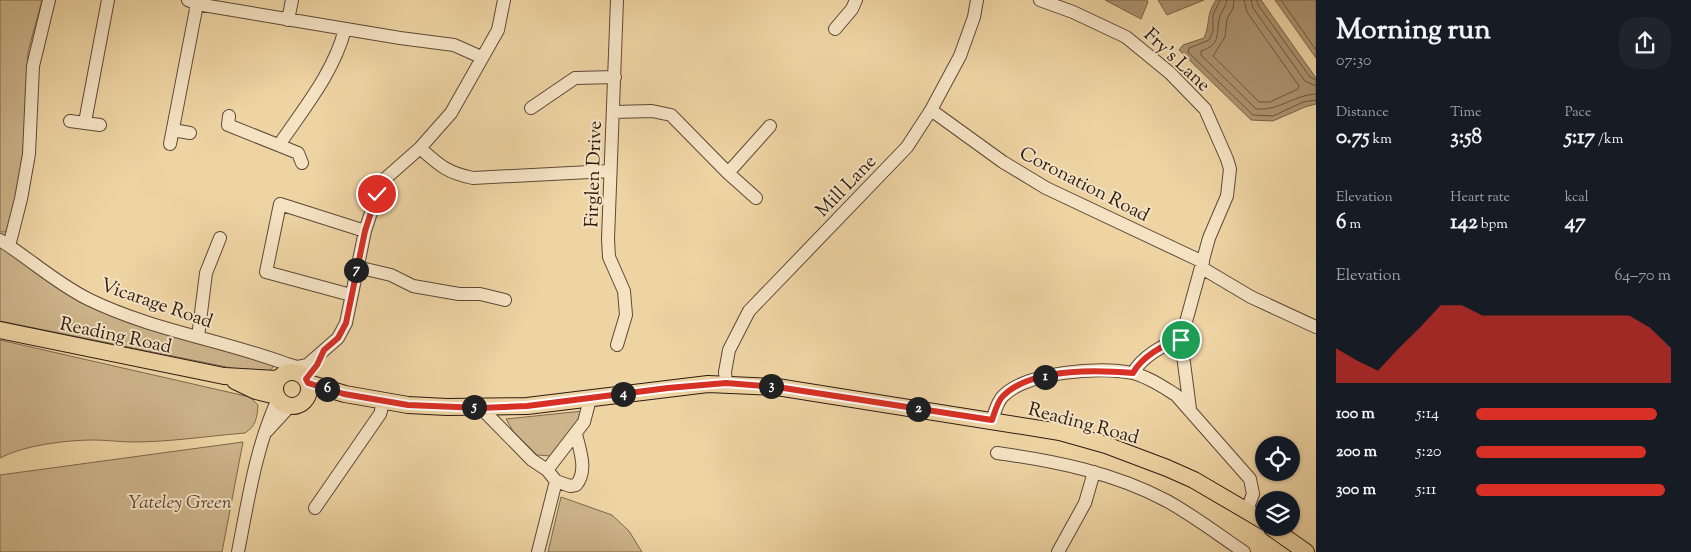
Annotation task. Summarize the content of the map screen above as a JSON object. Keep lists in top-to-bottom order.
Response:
{
  "streets": {
    "main road": ["Reading Road"],
    "street": [
      "Fry's Lane",
      "Firglen Drive",
      "Coronation Road",
      "Mill Lane",
      "Vicarage Road"
    ]
  },
  "crossings": [
    ["Fry's Lane", "Coronation Road"],
    ["Coronation Road", "Mill Lane"],
    ["Mill Lane", "Reading Road"],
    ["Vicarage Road", "Reading Road"]
  ],
  "parks": ["Yateley Green"],
  "page": {
    "heading": ["Morning run", "07:30"],
    "stats": [
      ["Distance", "0.75 km"],
      ["Time", "3:58"],
      ["Pace", "5:17 /km"],
      ["Elevation", "6 m"],
      ["Heart rate", "142 bpm"],
      ["kcal", "47"]
    ],
    "chart": ["Elevation", "64–70 m"],
    "pins": [
      "7",
      "1",
      "3",
      "6",
      "4",
      "5",
      "2"
    ],
    "list": [
      {
        "name": "100 m",
        "note": "5:14"
      },
      {
        "name": "200 m",
        "note": "5:20"
      },
      {
        "name": "300 m",
        "note": "5:11"
      }
    ]
  }
}
